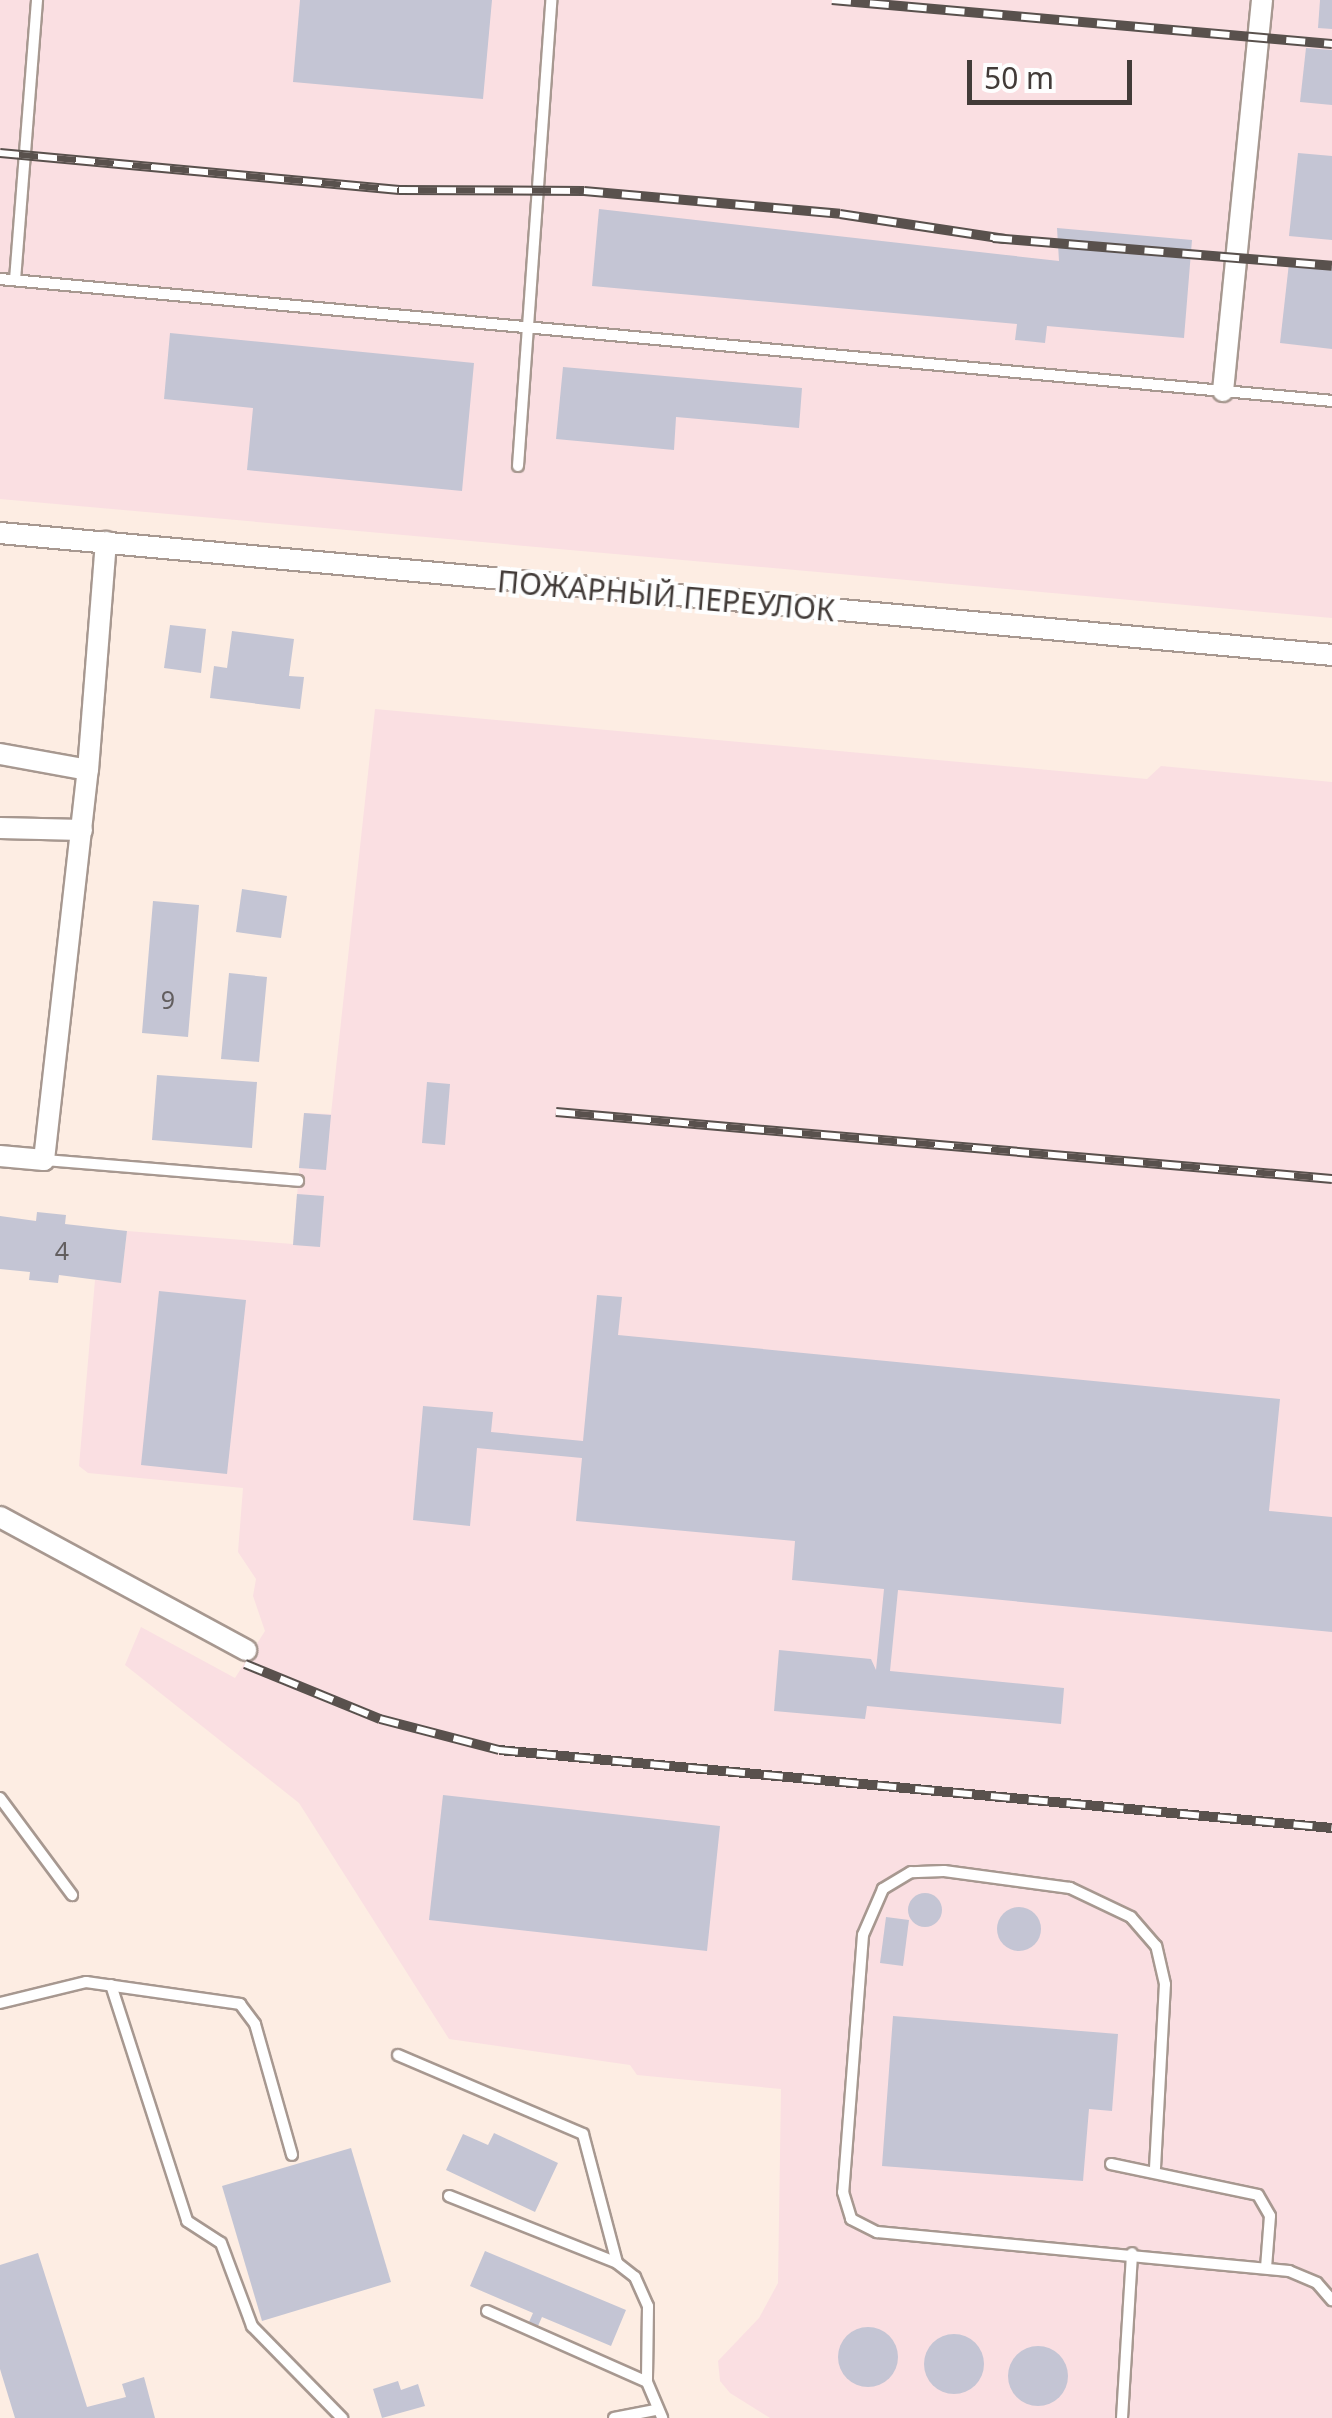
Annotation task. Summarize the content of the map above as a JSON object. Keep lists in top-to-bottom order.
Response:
{
  "streets": {
    "street": ["ПОЖАРНЫЙ ПЕРЕУЛОК"]
  },
  "house_numbers": ["9", "4"],
  "scale_bar": "50 m"
}
